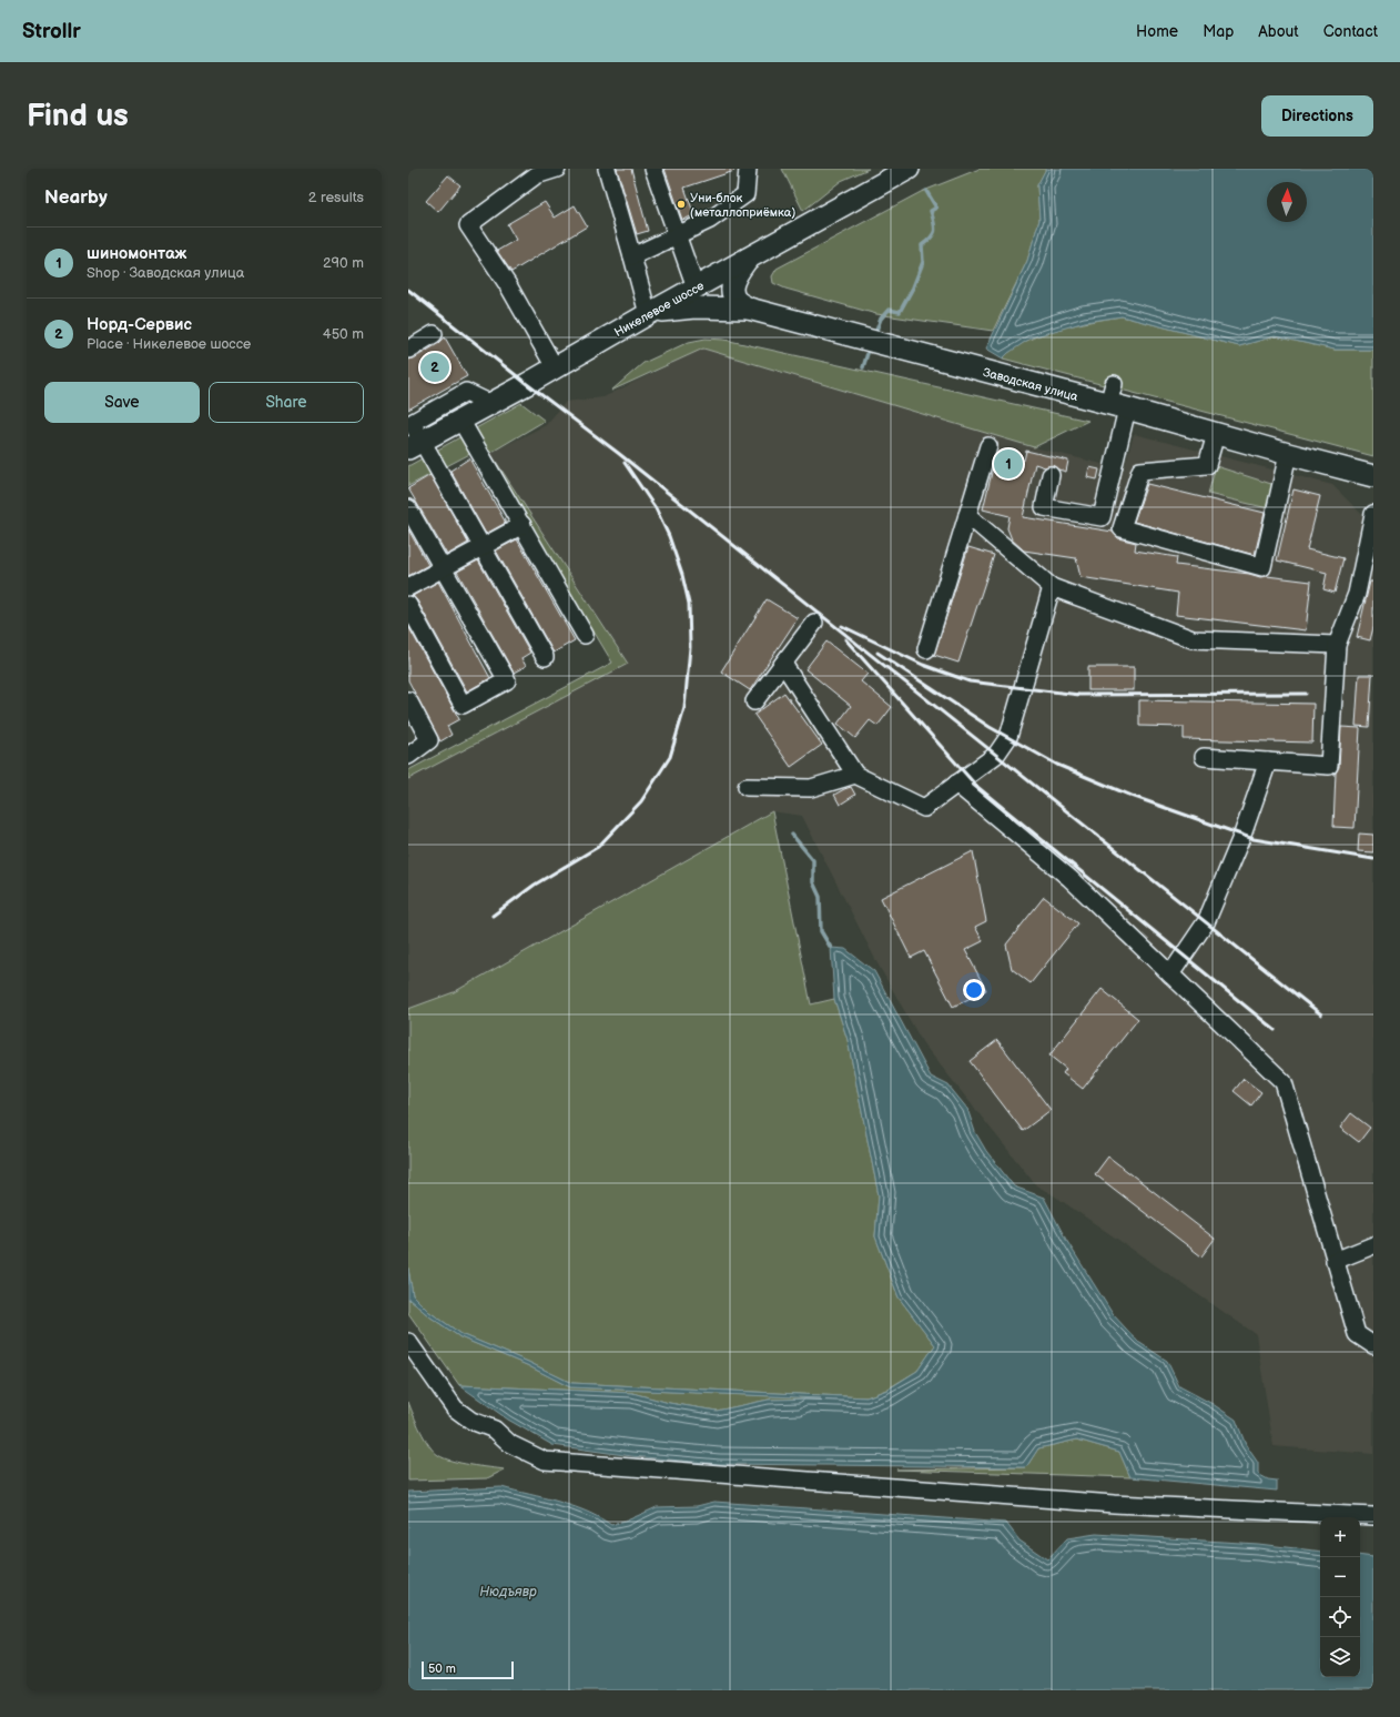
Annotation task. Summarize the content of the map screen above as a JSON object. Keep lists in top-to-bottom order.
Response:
{
  "streets": {
    "main road": ["Никелевое шоссе", "Заводская улица"]
  },
  "crossings": [
    ["Никелевое шоссе", "Заводская улица"]
  ],
  "water": ["Нюдъявр"],
  "places": ["Уни-блок (металлоприёмка)"],
  "scale_bar": "50 m",
  "north": "top",
  "page": {
    "header": "Strollr",
    "nav": [
      "Home",
      "Map",
      "About",
      "Contact"
    ],
    "buttons": [
      "Directions",
      ["Save", "Share"]
    ],
    "title": "Find us",
    "heading": ["Nearby", "2 results"],
    "list": [
      {
        "mark": "1",
        "name": "шиномонтаж",
        "note": "Shop · Заводская улица",
        "value": "290 m"
      },
      {
        "mark": "2",
        "name": "Норд-Сервис",
        "note": "Place · Никелевое шоссе",
        "value": "450 m"
      }
    ],
    "pins": ["2", "1"],
    "map_buttons": ["+", "−"],
    "scale": "50 m"
  }
}
